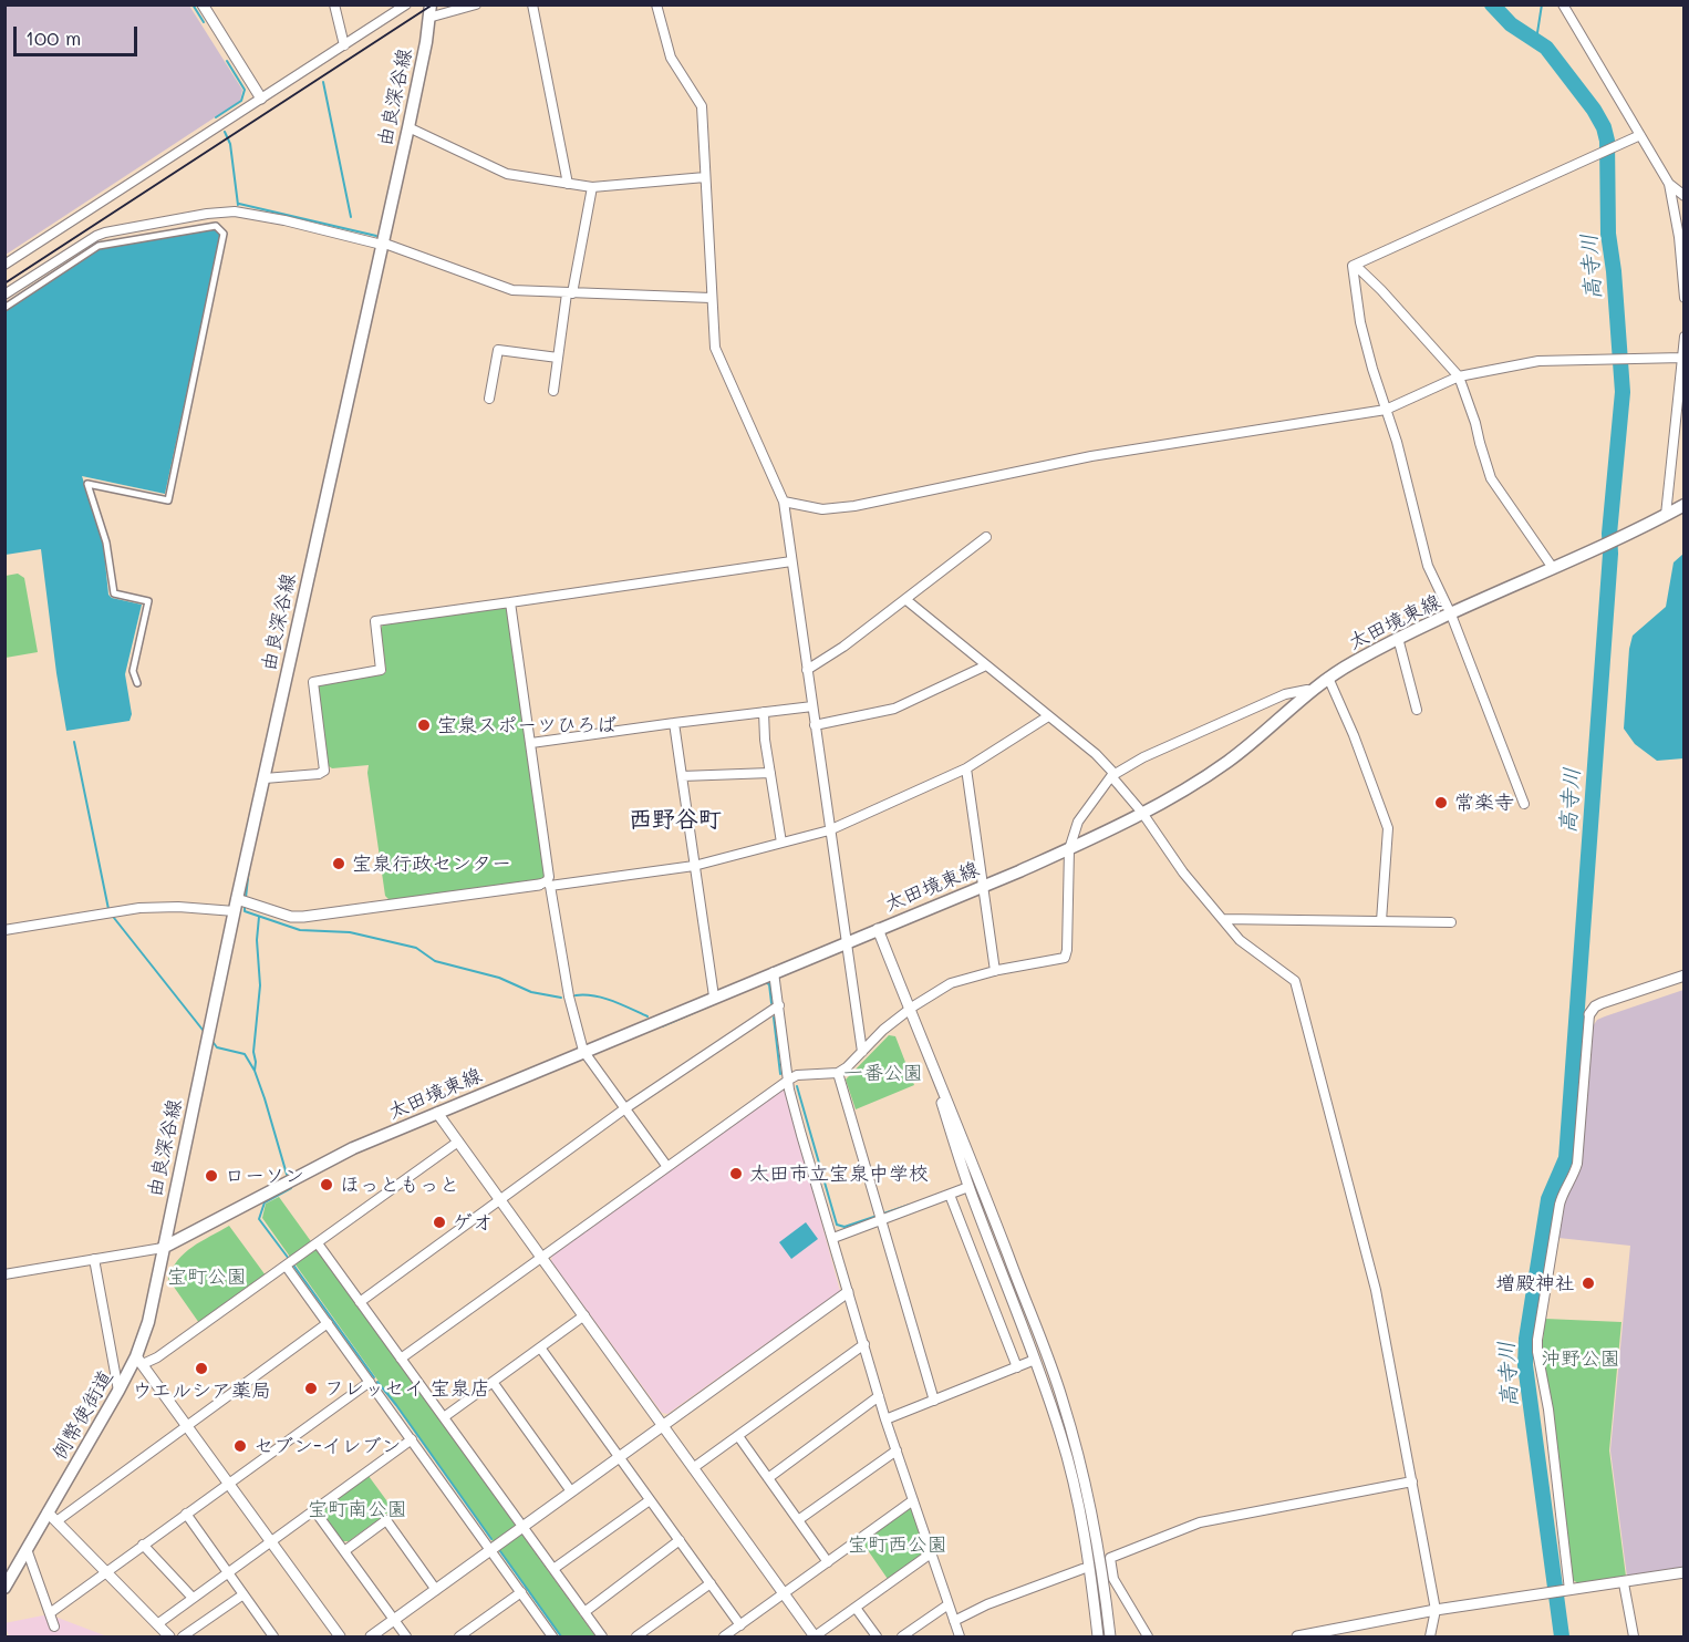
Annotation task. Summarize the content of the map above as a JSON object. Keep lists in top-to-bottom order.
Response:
{
  "streets": {
    "main road": ["由良深谷線", "太田境東線", "例幣使街道"]
  },
  "crossings": [
    ["由良深谷線", "太田境東線"],
    ["由良深谷線", "例幣使街道"],
    ["太田境東線", "例幣使街道"]
  ],
  "districts": ["西野谷町"],
  "water": ["高寺川"],
  "parks": [
    "一番公園",
    "宝町公園",
    "沖野公園",
    "宝町南公園",
    "宝町西公園"
  ],
  "places": [
    "宝泉スポーツひろば",
    "常楽寺",
    "宝泉行政センター",
    "太田市立宝泉中学校",
    "ローソン",
    "ほっともっと",
    "ゲオ",
    "増殿神社",
    "ウエルシア薬局",
    "フレッセイ 宝泉店",
    "セブン-イレブン"
  ],
  "scale_bar": "100 m"
}
